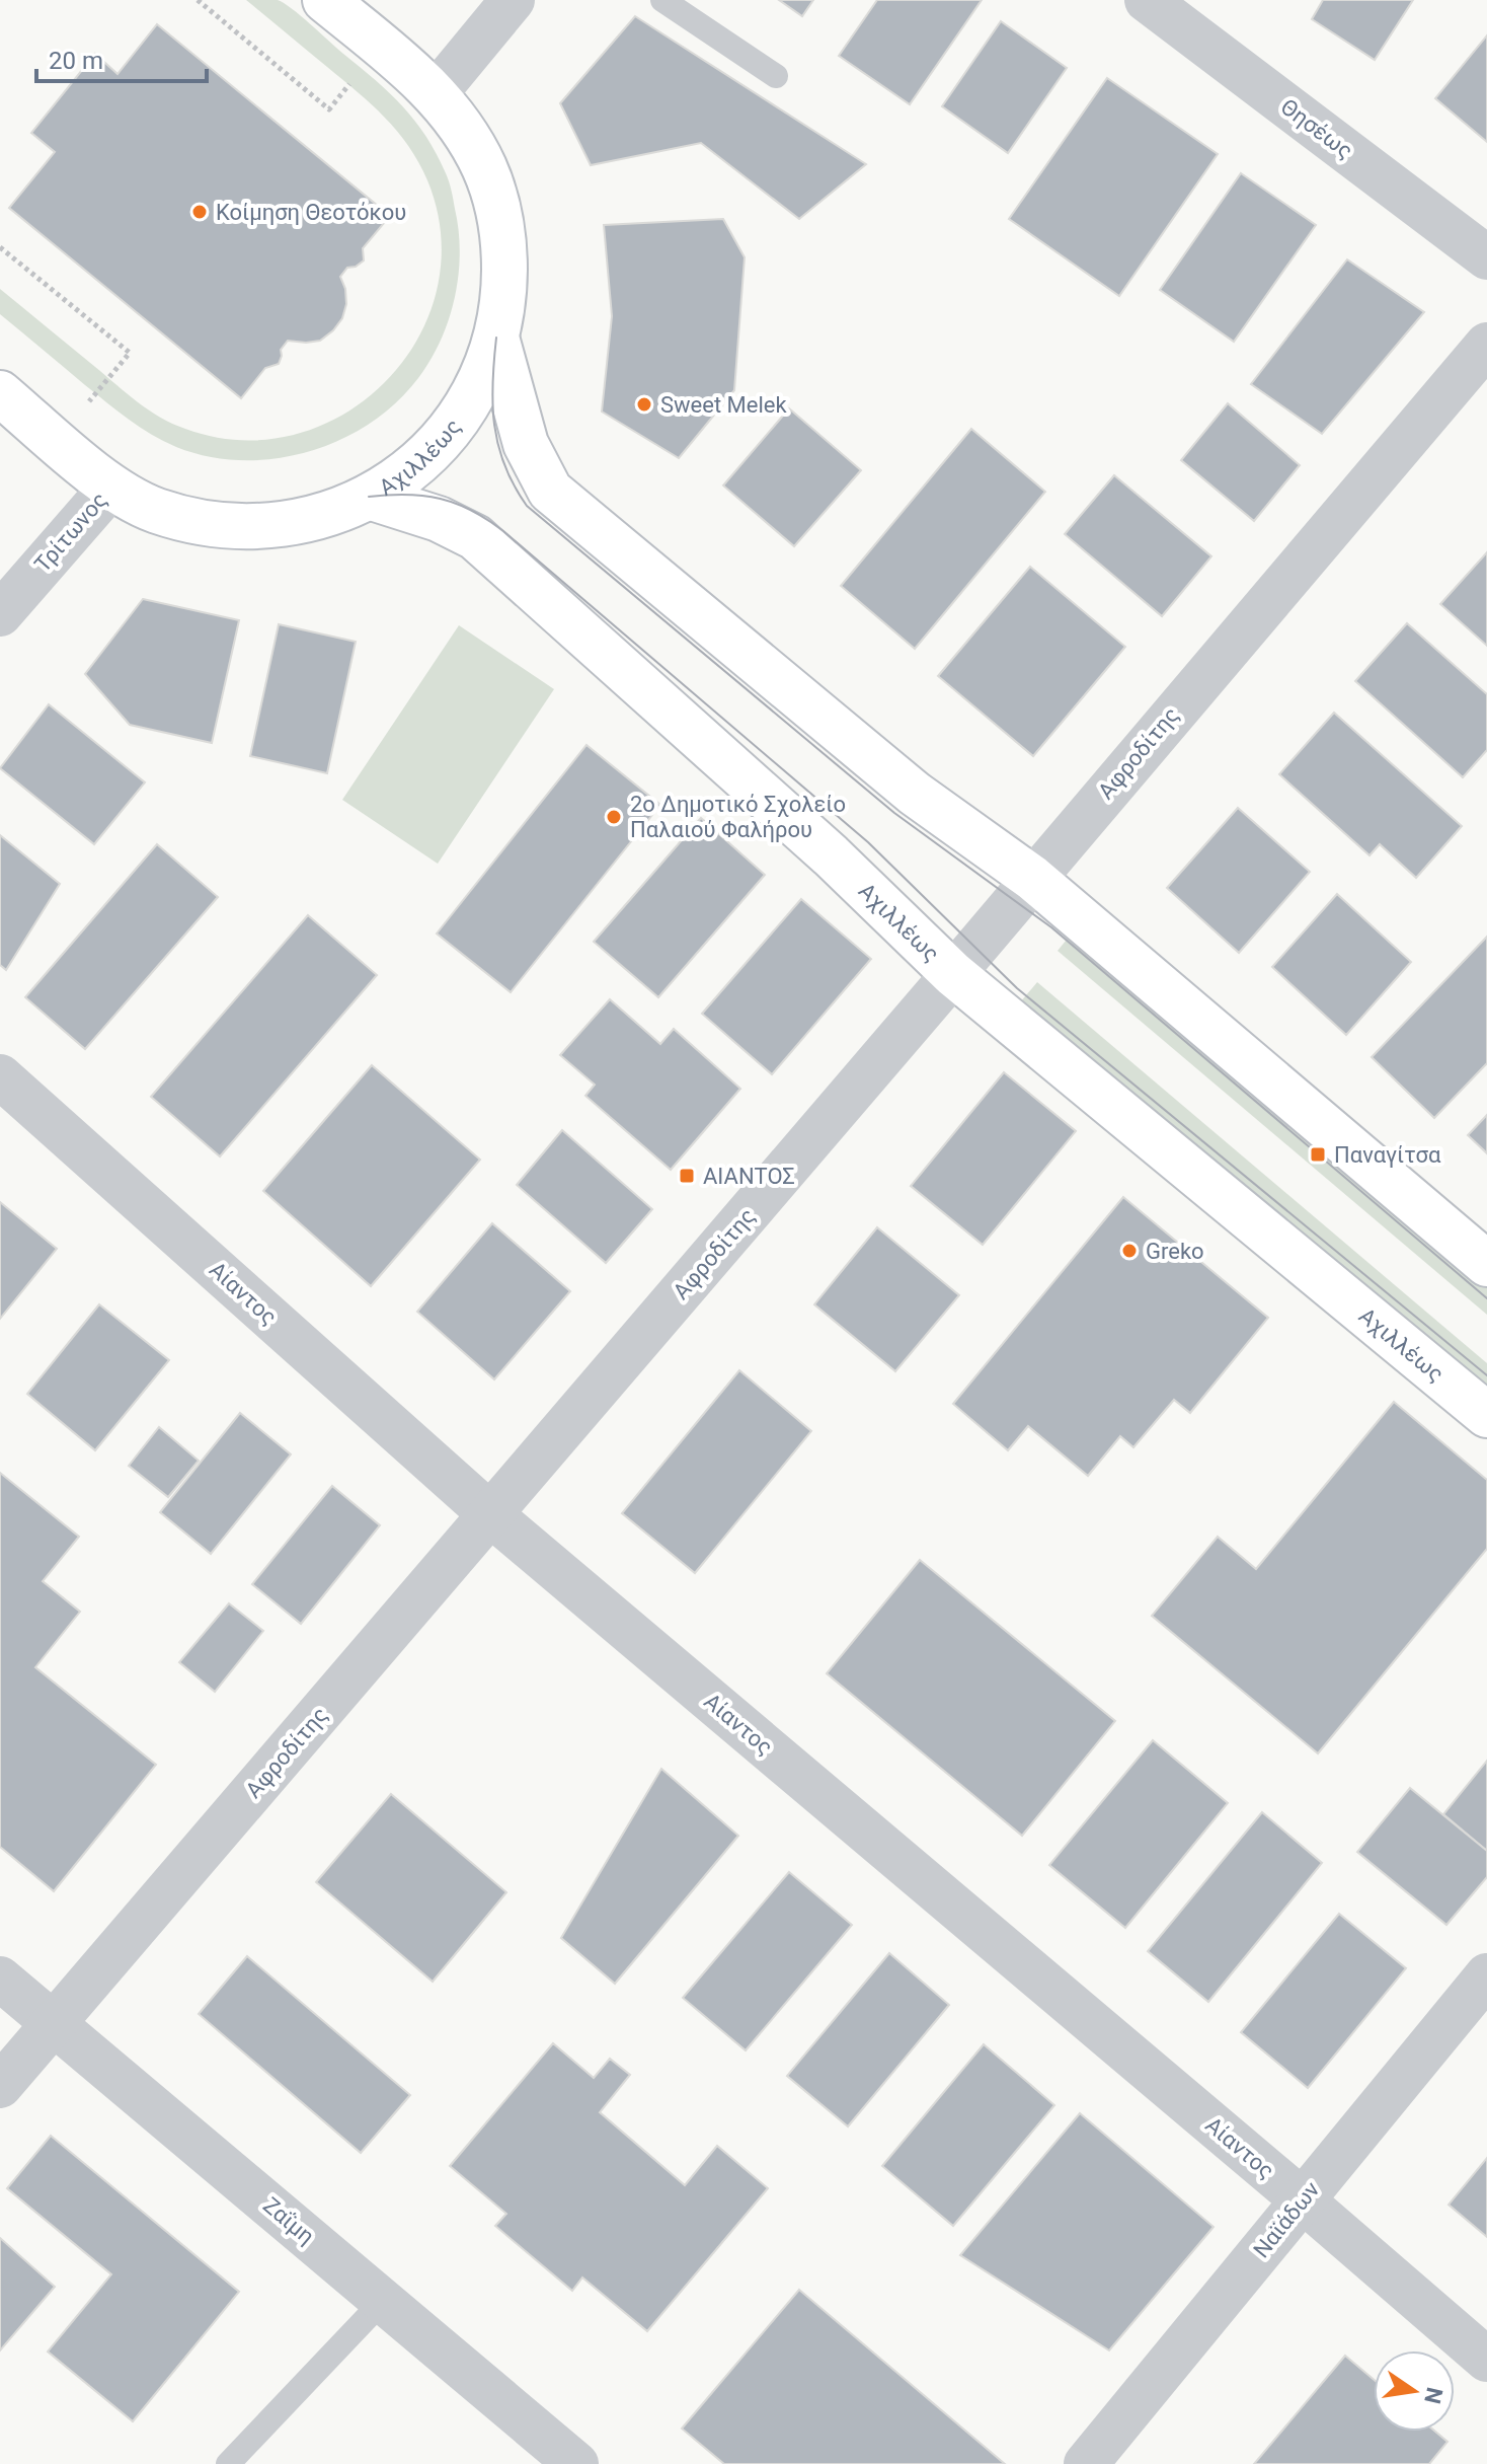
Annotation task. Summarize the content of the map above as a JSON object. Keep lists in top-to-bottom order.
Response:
{
  "streets": {
    "main road": ["Αχιλλέως"],
    "street": [
      "Θησέως",
      "Τρίτωνος",
      "Αφροδίτης",
      "Αίαντος",
      "Ναϊάδων",
      "Ζαΐμη"
    ]
  },
  "crossings": [
    ["Αχιλλέως", "Αφροδίτης"],
    ["Αφροδίτης", "Αίαντος"],
    ["Αφροδίτης", "Ζαΐμη"],
    ["Αίαντος", "Ναϊάδων"]
  ],
  "places": {
    "other": [
      "Κοίμηση Θεοτόκου",
      "Sweet Melek",
      "2ο Δημοτικό Σχολείο Παλαιού Φαλήρου",
      "Greko"
    ],
    "transit": ["Παναγίτσα", "ΑΙΑΝΤΟΣ"]
  },
  "scale_bar": "20 m",
  "north": "right"
}
